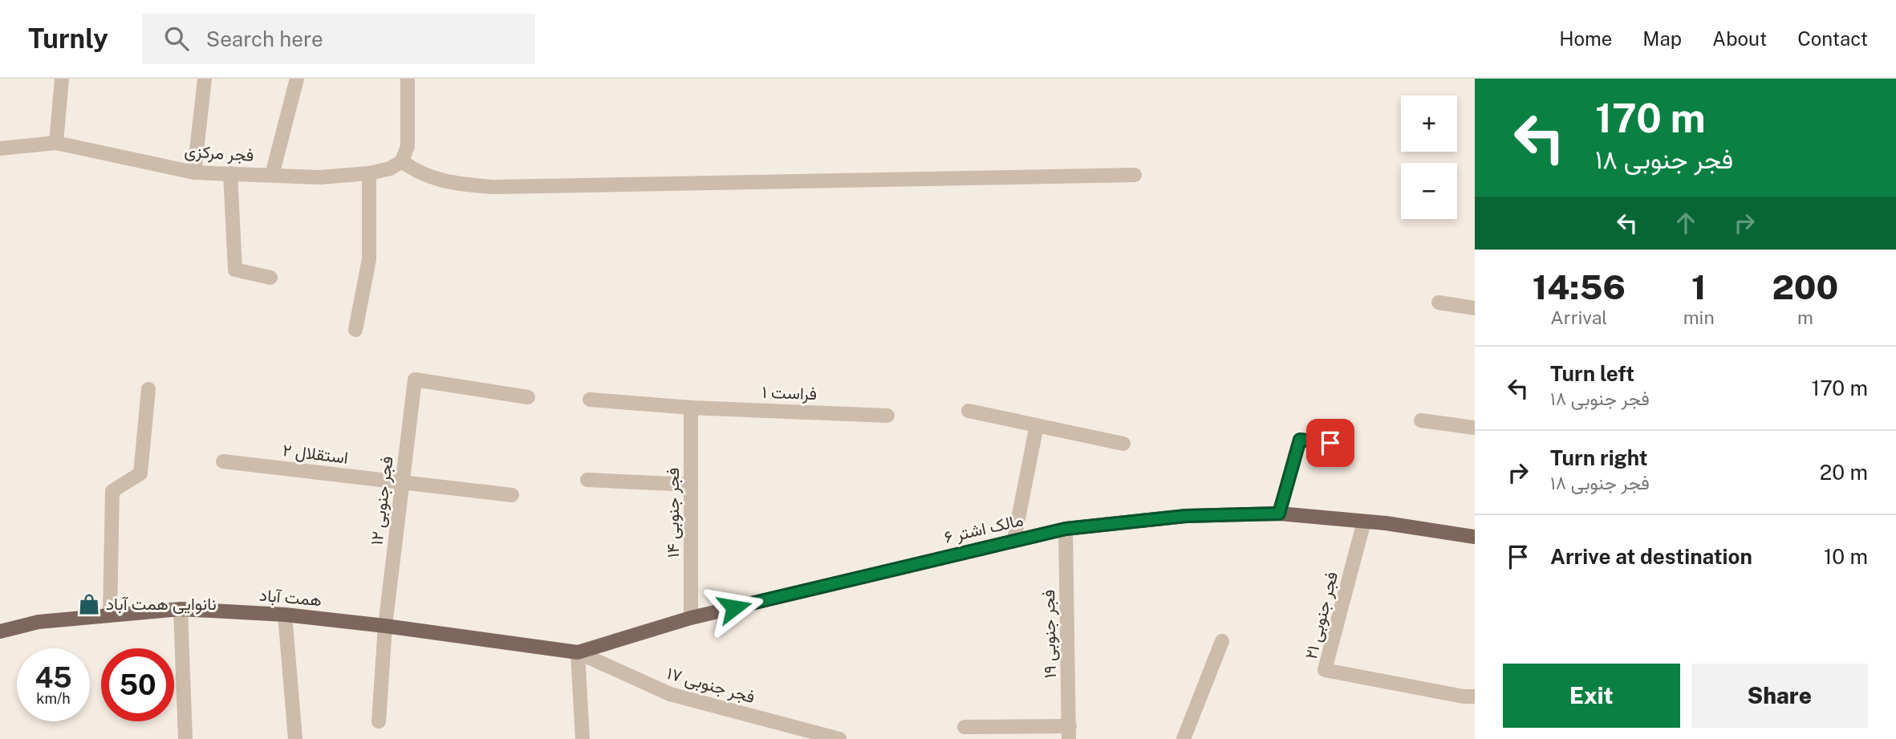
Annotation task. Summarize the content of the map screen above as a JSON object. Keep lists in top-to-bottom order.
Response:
{
  "streets": {
    "main road": ["مالک اشتر ۶", "همت آباد"],
    "street": [
      "فجر مرکزی",
      "فراست ۱",
      "استقلال ۲",
      "فجر جنوبی ۱۲",
      "فجر جنوبی ۱۴",
      "فجر جنوبی ۲۱",
      "فجر جنوبی ۱۹",
      "فجر جنوبی ۱۷"
    ]
  },
  "crossings": [
    ["فراست ۱", "فجر جنوبی ۱۴"],
    ["استقلال ۲", "فجر جنوبی ۱۲"],
    ["فجر جنوبی ۱۲", "همت آباد"],
    ["فجر جنوبی ۱۴", "مالک اشتر ۶"],
    ["مالک اشتر ۶", "همت آباد"],
    ["مالک اشتر ۶", "فجر جنوبی ۲۱"],
    ["مالک اشتر ۶", "فجر جنوبی ۱۹"],
    ["مالک اشتر ۶", "فجر جنوبی ۱۷"],
    ["همت آباد", "فجر جنوبی ۱۷"]
  ],
  "places": {
    "shop": ["نانوایی همت آباد"]
  },
  "page": {
    "header": "Turnly",
    "search": "Search here",
    "nav": [
      "Home",
      "Map",
      "About",
      "Contact"
    ],
    "turn": ["170 m", "فجر جنوبی ۱۸"],
    "map_buttons": ["+", "−"],
    "eta": [
      "14:56",
      "Arrival",
      "1",
      "min",
      "200",
      "m"
    ],
    "list": [
      {
        "name": "Turn left",
        "note": "فجر جنوبی ۱۸",
        "value": "170 m"
      },
      {
        "name": "Turn right",
        "note": "فجر جنوبی ۱۸",
        "value": "20 m"
      },
      {
        "name": "Arrive at destination",
        "value": "10 m"
      }
    ],
    "speed": "45 km/h",
    "limit": "50",
    "buttons": ["Exit", "Share"]
  }
}
